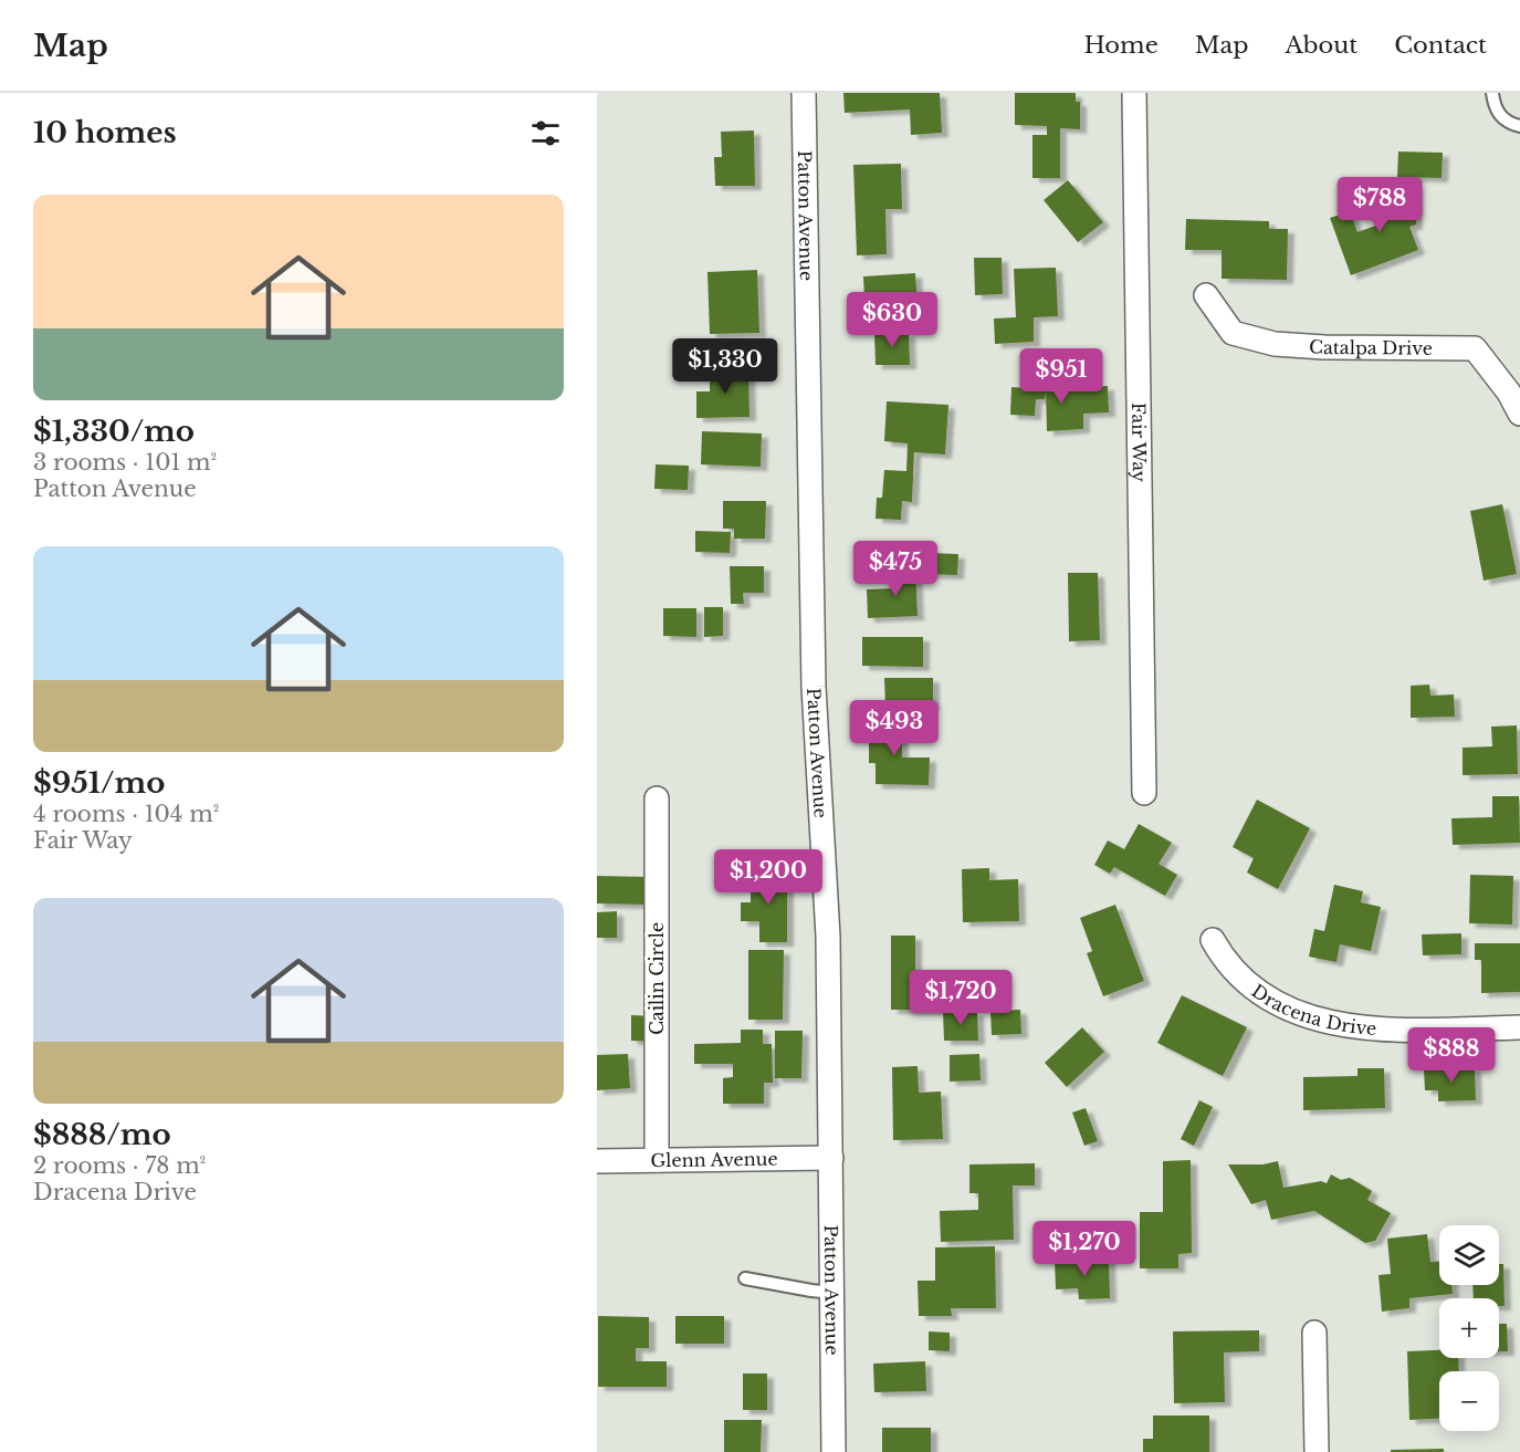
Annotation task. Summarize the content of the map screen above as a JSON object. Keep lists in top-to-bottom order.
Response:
{
  "streets": {
    "street": [
      "Patton Avenue",
      "Catalpa Drive",
      "Fair Way",
      "Cailin Circle",
      "Dracena Drive",
      "Glenn Avenue"
    ]
  },
  "crossings": [
    ["Patton Avenue", "Glenn Avenue"],
    ["Cailin Circle", "Glenn Avenue"]
  ],
  "page": {
    "header": "Map",
    "nav": [
      "Home",
      "Map",
      "About",
      "Contact"
    ],
    "heading": "10 homes",
    "list": [
      {
        "name": "$1,330/mo",
        "note": "3 rooms · 101 m² · Patton Avenue"
      },
      {
        "name": "$951/mo",
        "note": "4 rooms · 104 m² · Fair Way"
      },
      {
        "name": "$888/mo",
        "note": "2 rooms · 78 m² · Dracena Drive"
      }
    ],
    "price": [
      "$788",
      "$630",
      "$1,330",
      "$951",
      "$475",
      "$493",
      "$1,200",
      "$1,720",
      "$888",
      "$1,270"
    ],
    "map_buttons": ["+", "−"]
  }
}
